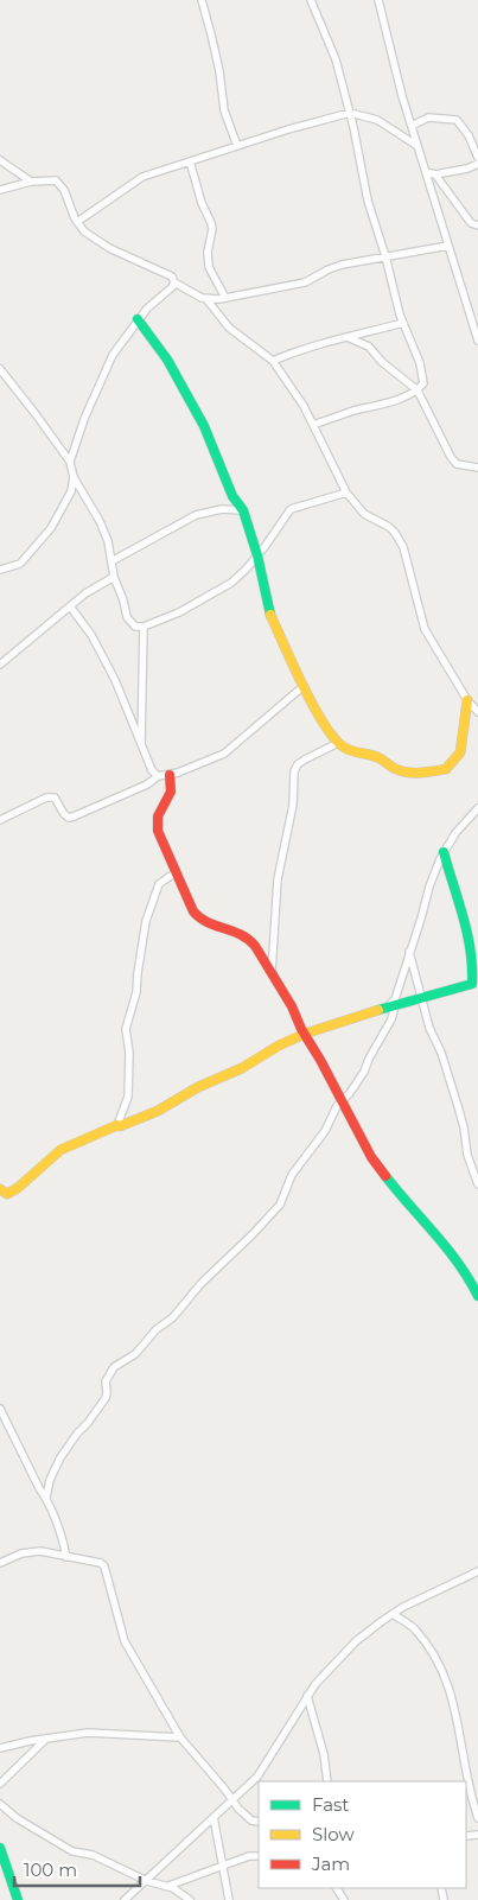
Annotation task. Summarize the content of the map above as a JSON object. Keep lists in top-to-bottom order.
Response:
{
  "legend": ["Fast", "Slow", "Jam"],
  "scale_bar": "100 m"
}
